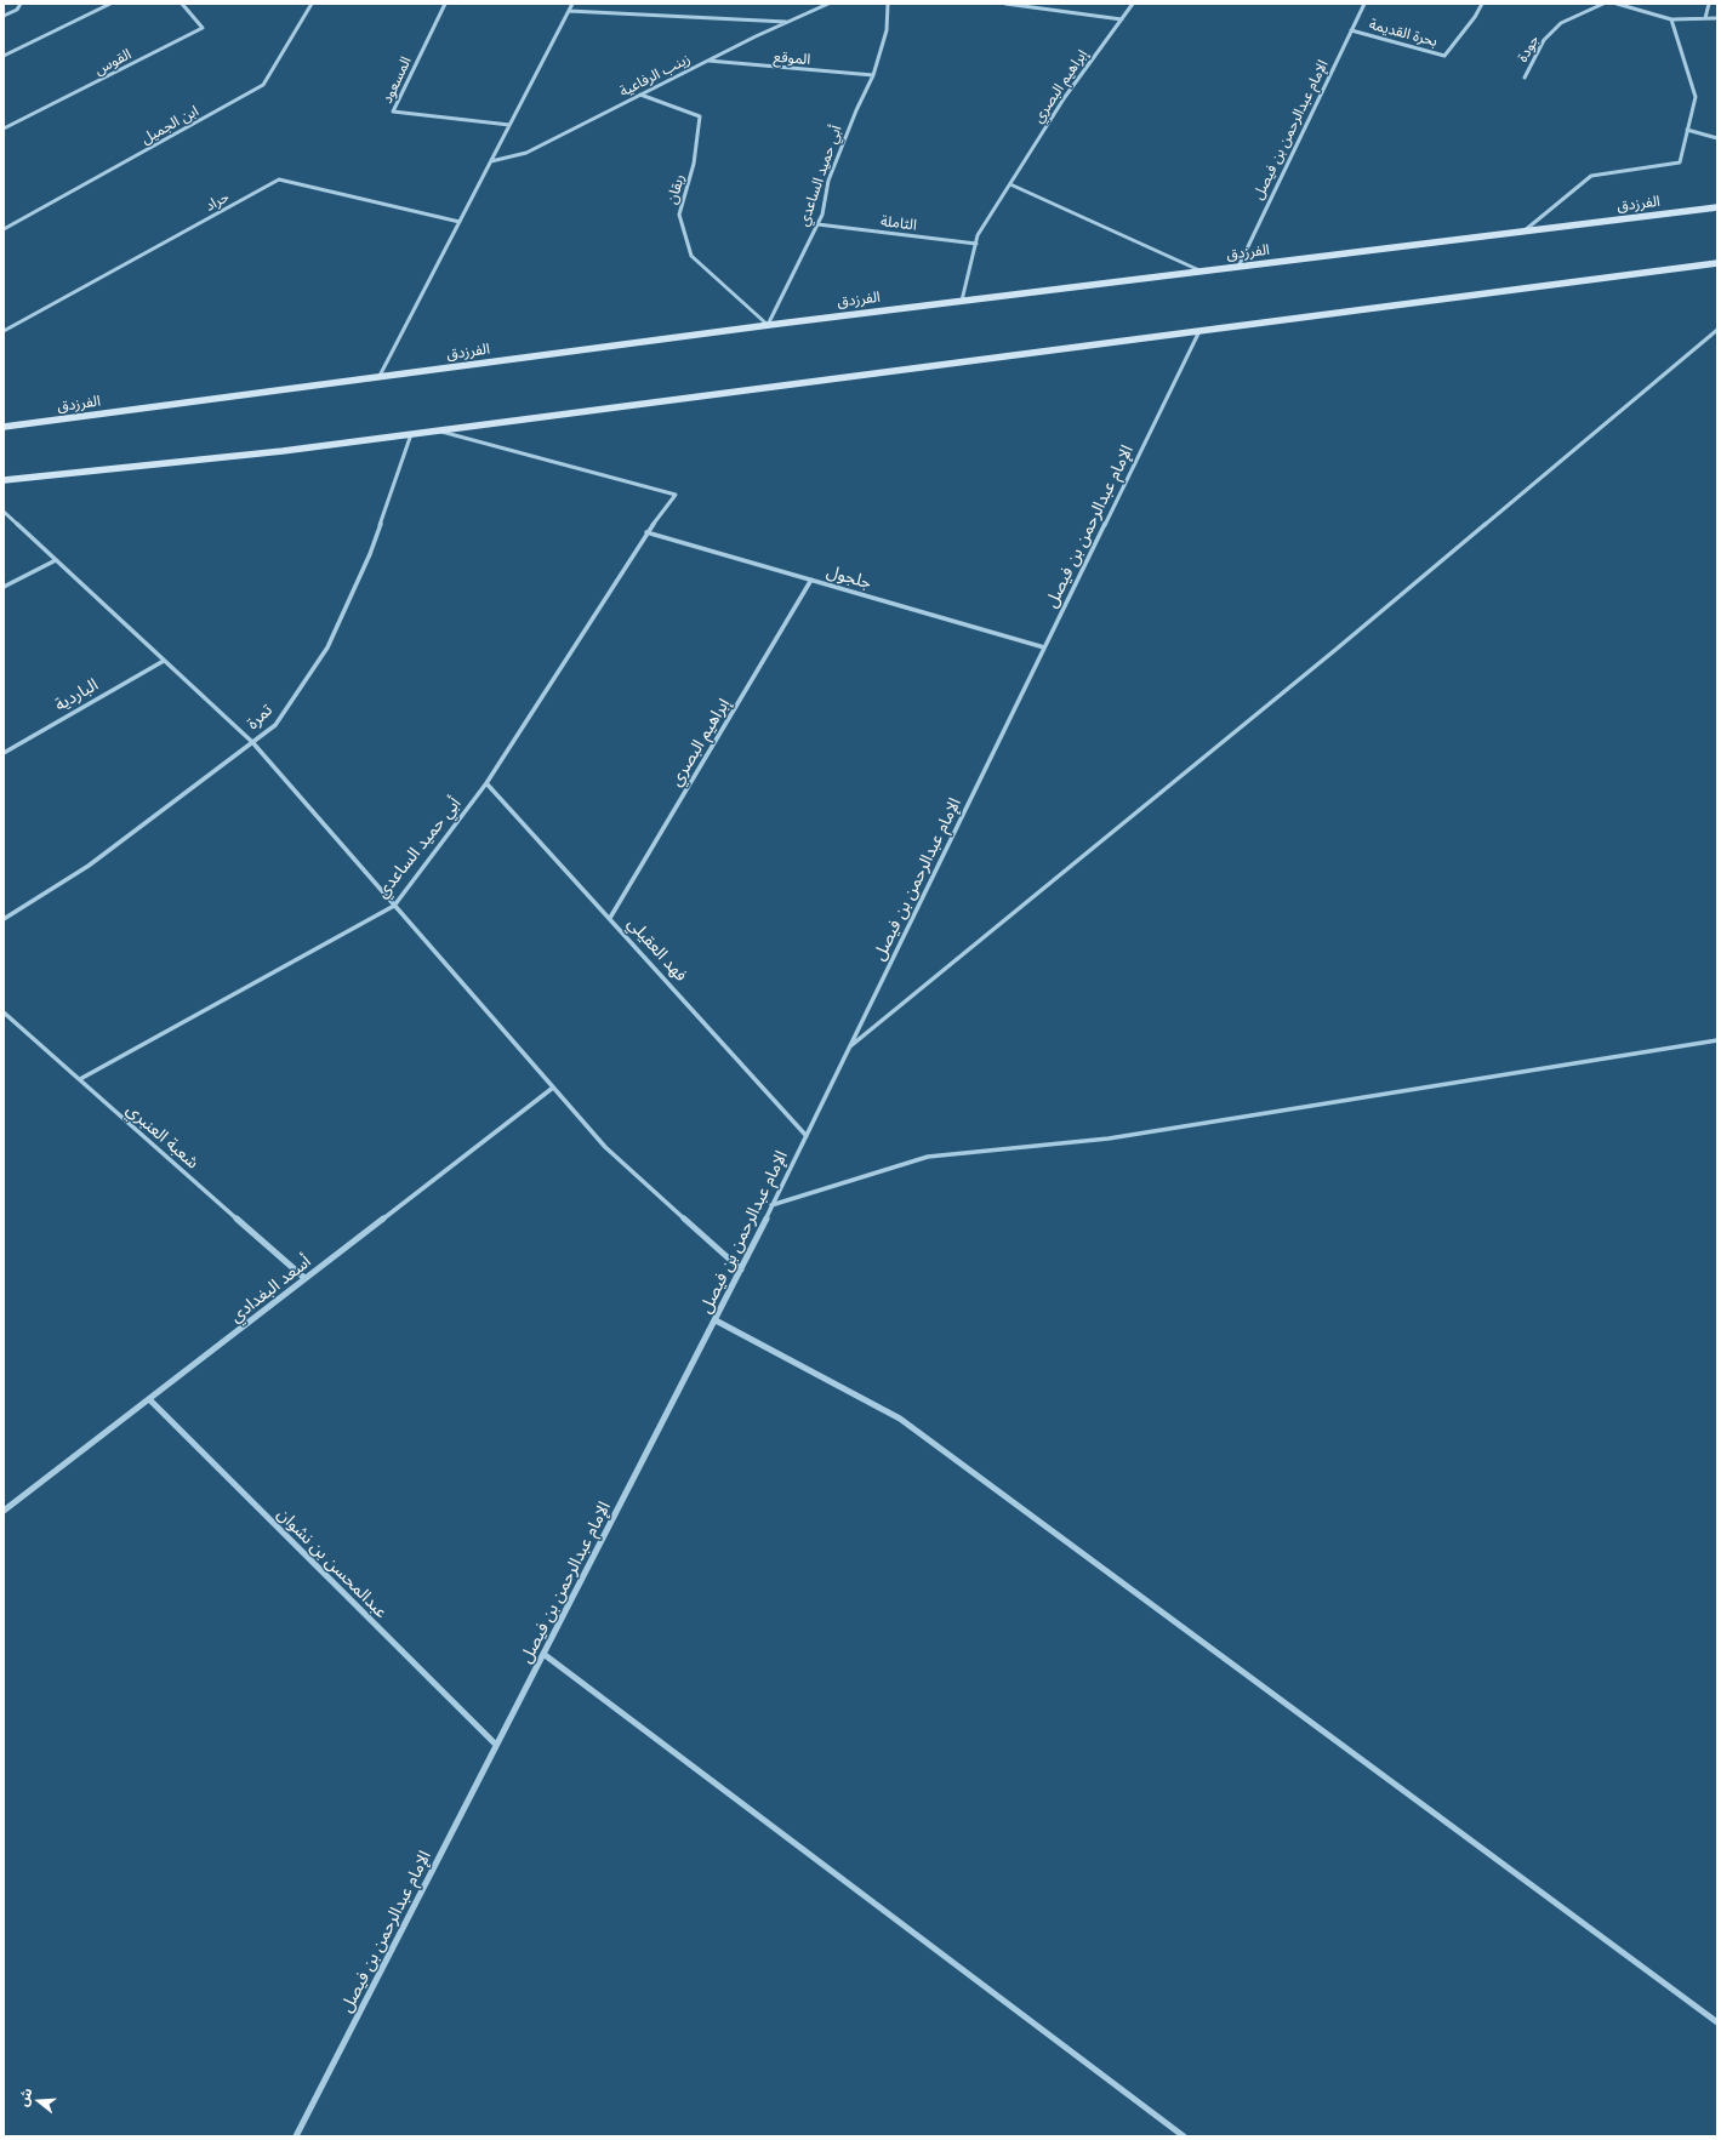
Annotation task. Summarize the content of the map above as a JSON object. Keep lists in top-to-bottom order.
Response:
{
  "streets": {
    "main road": ["الفرزدق"],
    "street": [
      "بحرة القديمة",
      "جودة",
      "الموقع",
      "القوس",
      "زينب الرفاعية",
      "المسعود",
      "إبراهيم البصري",
      "ابن الجميل",
      "الإمام عبدالرحمن بن فيصل",
      "أبي حميد الساعدي",
      "ربقان",
      "حراد",
      "الثاملة",
      "جلجول",
      "الباردية",
      "تمرة",
      "فهد العقيلي",
      "شعبة العنبري",
      "أسعد البغدادي",
      "عبدالمحسن بن نشوان"
    ]
  },
  "crossings": [
    ["بحرة القديمة", "الإمام عبدالرحمن بن فيصل"],
    ["الموقع", "زينب الرفاعية"],
    ["الموقع", "أبي حميد الساعدي"],
    ["زينب الرفاعية", "ربقان"],
    ["إبراهيم البصري", "الفرزدق"],
    ["إبراهيم البصري", "الثاملة"],
    ["إبراهيم البصري", "جلجول"],
    ["إبراهيم البصري", "فهد العقيلي"],
    ["الإمام عبدالرحمن بن فيصل", "الفرزدق"],
    ["الإمام عبدالرحمن بن فيصل", "جلجول"],
    ["الإمام عبدالرحمن بن فيصل", "فهد العقيلي"],
    ["الإمام عبدالرحمن بن فيصل", "عبدالمحسن بن نشوان"],
    ["أبي حميد الساعدي", "ربقان"],
    ["أبي حميد الساعدي", "الفرزدق"],
    ["أبي حميد الساعدي", "الثاملة"],
    ["أبي حميد الساعدي", "جلجول"],
    ["أبي حميد الساعدي", "فهد العقيلي"],
    ["أبي حميد الساعدي", "شعبة العنبري"],
    ["ربقان", "الفرزدق"],
    ["شعبة العنبري", "أسعد البغدادي"],
    ["أسعد البغدادي", "عبدالمحسن بن نشوان"]
  ],
  "north": "left"
}
